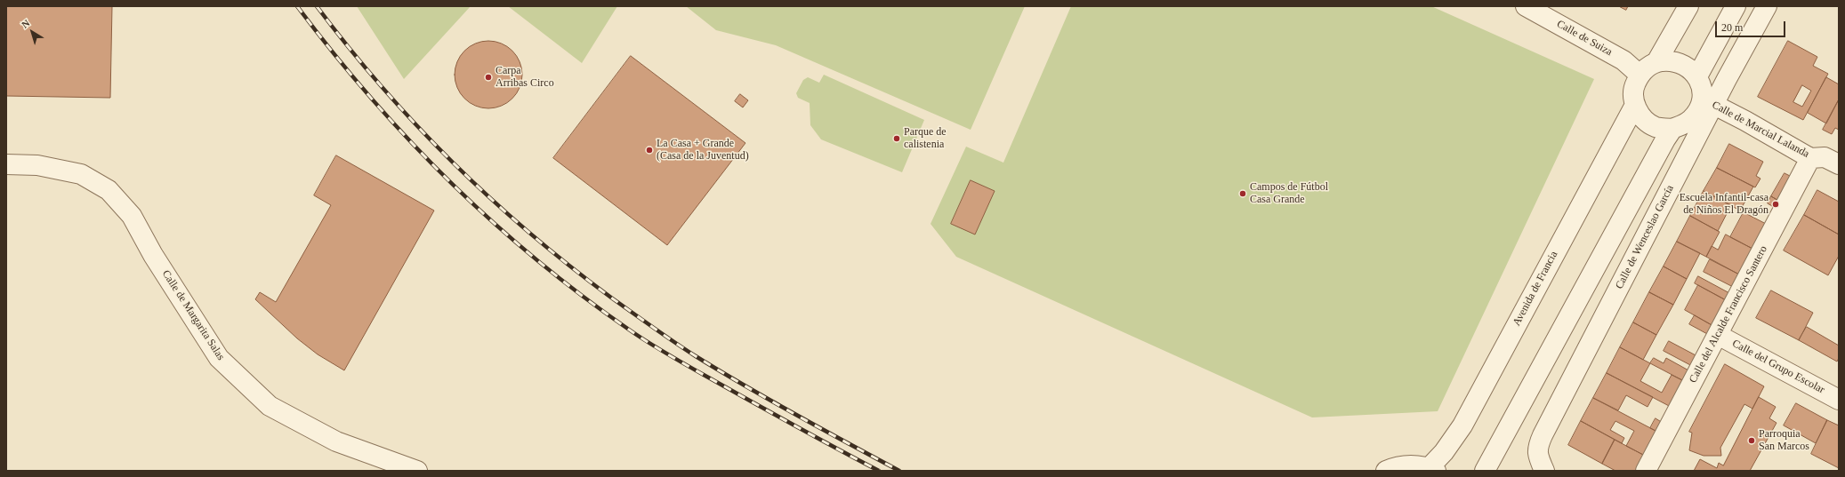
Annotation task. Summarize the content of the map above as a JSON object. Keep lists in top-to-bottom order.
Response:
{
  "streets": {
    "street": [
      "Calle de Suiza",
      "Calle de Marcial Lalanda",
      "Calle de Wenceslao García",
      "Avenida de Francia",
      "Calle del Alcalde Francisco Santero",
      "Calle de Margarita Salas",
      "Calle del Grupo Escolar"
    ]
  },
  "crossings": [
    ["Calle de Suiza", "Calle de Marcial Lalanda"],
    ["Calle de Suiza", "Calle de Wenceslao García"],
    ["Calle de Suiza", "Avenida de Francia"],
    ["Calle de Marcial Lalanda", "Calle de Wenceslao García"],
    ["Calle de Marcial Lalanda", "Avenida de Francia"],
    ["Calle de Marcial Lalanda", "Calle del Alcalde Francisco Santero"],
    ["Calle de Wenceslao García", "Avenida de Francia"],
    ["Calle del Alcalde Francisco Santero", "Calle del Grupo Escolar"]
  ],
  "places": [
    "Carpa Arribas Circo",
    "Parque de calistenia",
    "La Casa + Grande (Casa de la Juventud)",
    "Campos de Fútbol Casa Grande",
    "Escuela Infantil-casa de Niños El Dragón",
    "Parroquia San Marcos"
  ],
  "scale_bar": "20 m",
  "north": "top left"
}
